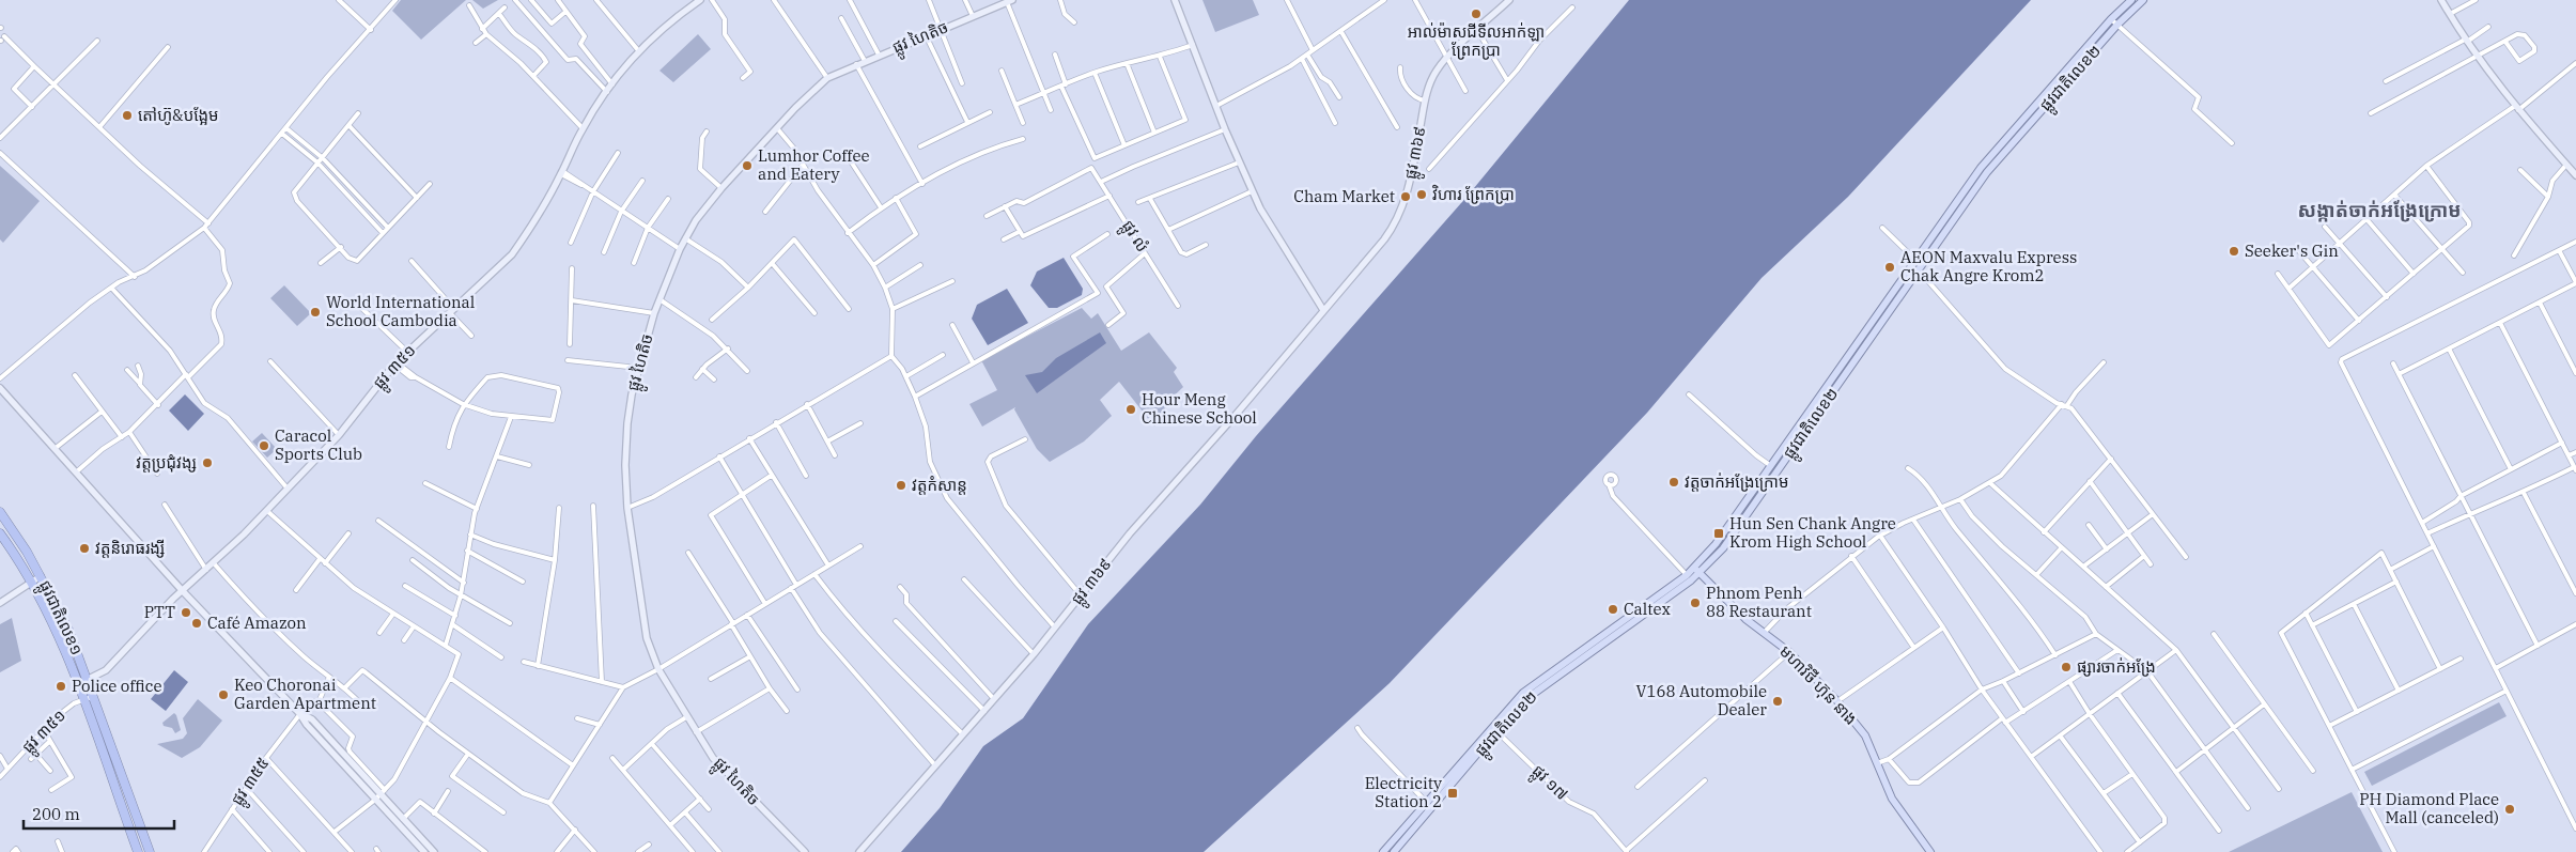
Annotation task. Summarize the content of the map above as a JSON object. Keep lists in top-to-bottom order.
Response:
{
  "streets": {
    "highway": ["ផ្លូវជាតិលេខ១"],
    "main road": ["ផ្លូវជាតិលេខ២", "មហាវិថី ហ៊ុន នាង"],
    "street": [
      "ផ្លូវ ហៃតិច",
      "ផ្លូវ ៣៦៩",
      "ផ្លូវ លំ",
      "ផ្លូវ ៣៥១",
      "ផ្លូវ ៣៥៥",
      "ផ្លូវ ១៧"
    ]
  },
  "crossings": [
    ["ផ្លូវជាតិលេខ២", "មហាវិថី ហ៊ុន នាង"],
    ["ផ្លូវជាតិលេខ២", "ផ្លូវ ១៧"],
    ["ផ្លូវ ៣៥១", "ផ្លូវជាតិលេខ១"]
  ],
  "districts": ["សង្កាត់ចាក់អង្រែក្រោម"],
  "places": {
    "other": [
      "អាល់ម៉ាសជីទីលអាក់ឡា ព្រែកប្រា",
      "តៅហ៊ូ&បង្អែម",
      "Lumhor Coffee and Eatery",
      "វិហារ ព្រែកប្រា",
      "Cham Market",
      "Seeker's Gin",
      "AEON Maxvalu Express Chak Angre Krom2",
      "World International School Cambodia",
      "Hour Meng Chinese School",
      "Caracol Sports Club",
      "វត្តប្រជុំវង្ស",
      "វត្តចាក់អង្រែក្រោម",
      "វត្តកំសាន្ត",
      "វត្តនិរោធរង្សី",
      "Phnom Penh 88 Restaurant",
      "Caltex",
      "PTT",
      "Café Amazon",
      "ផ្សារចាក់អង្រែ",
      "Police office",
      "Keo Choronai Garden Apartment",
      "V168 Automobile Dealer",
      "PH Diamond Place Mall (canceled)"
    ],
    "transit": ["Hun Sen Chank Angre Krom High School", "Electricity Station 2"]
  },
  "scale_bar": "200 m"
}
